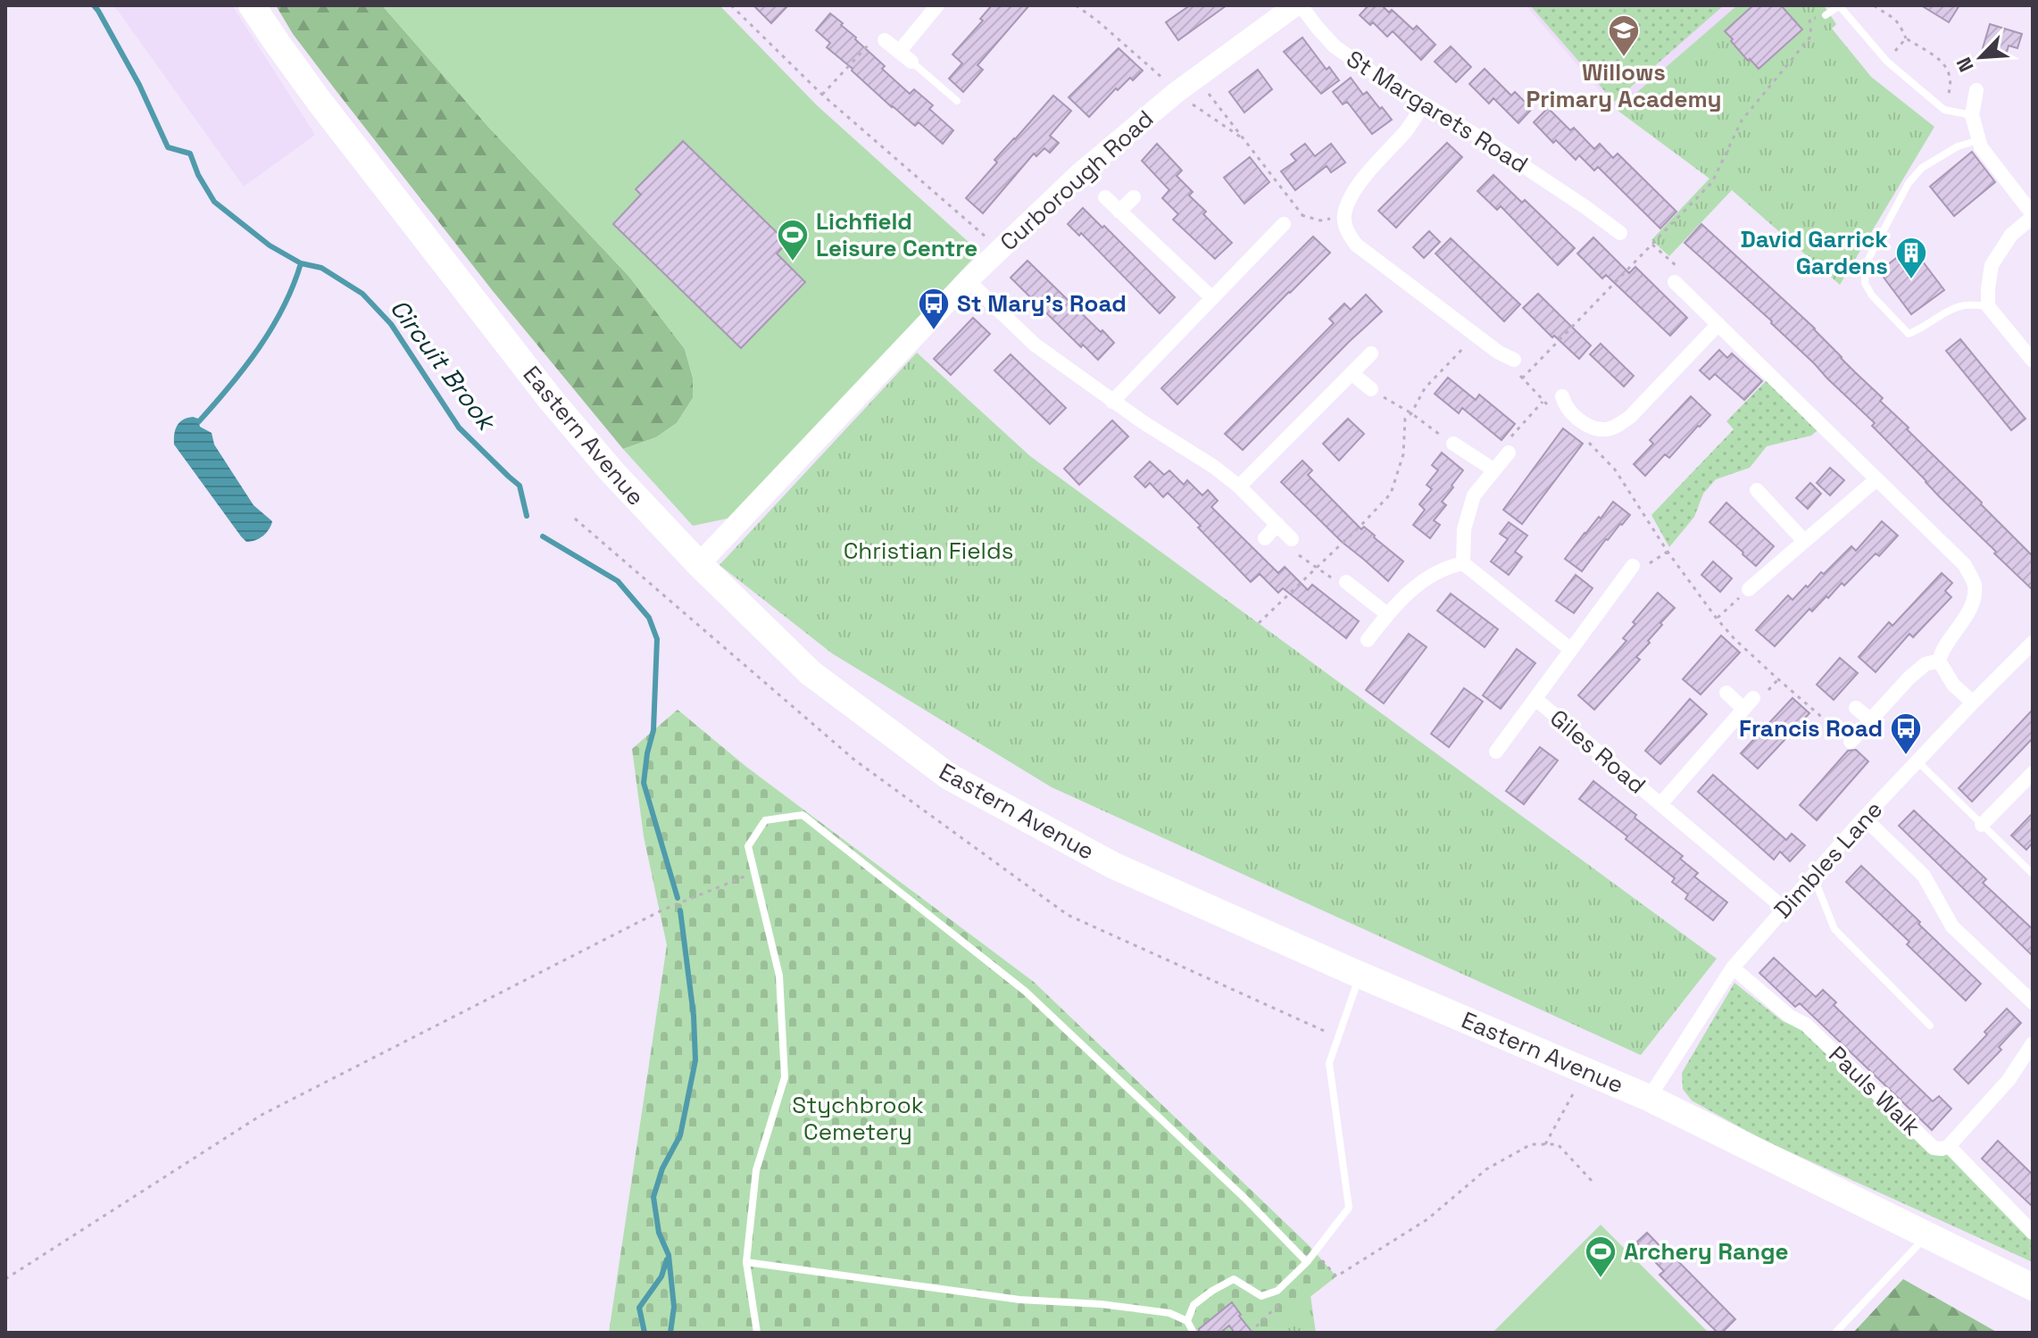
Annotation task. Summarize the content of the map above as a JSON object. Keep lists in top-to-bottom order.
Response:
{
  "streets": {
    "highway": ["Eastern Avenue"],
    "street": [
      "St Margarets Road",
      "Curborough Road",
      "Giles Road",
      "Dimbles Lane",
      "Pauls Walk"
    ]
  },
  "crossings": [
    ["St Margarets Road", "Curborough Road"],
    ["Curborough Road", "Eastern Avenue"],
    ["Eastern Avenue", "Dimbles Lane"],
    ["Giles Road", "Dimbles Lane"],
    ["Dimbles Lane", "Pauls Walk"]
  ],
  "water": ["Circuit Brook"],
  "parks": ["Christian Fields", "Stychbrook Cemetery"],
  "places": {
    "school or university": ["Willows Primary Academy"],
    "sports": ["Lichfield Leisure Centre", "Archery Range"],
    "building": ["David Garrick Gardens"],
    "bus stop": ["St Mary's Road", "Francis Road"]
  },
  "north": "bottom left"
}
